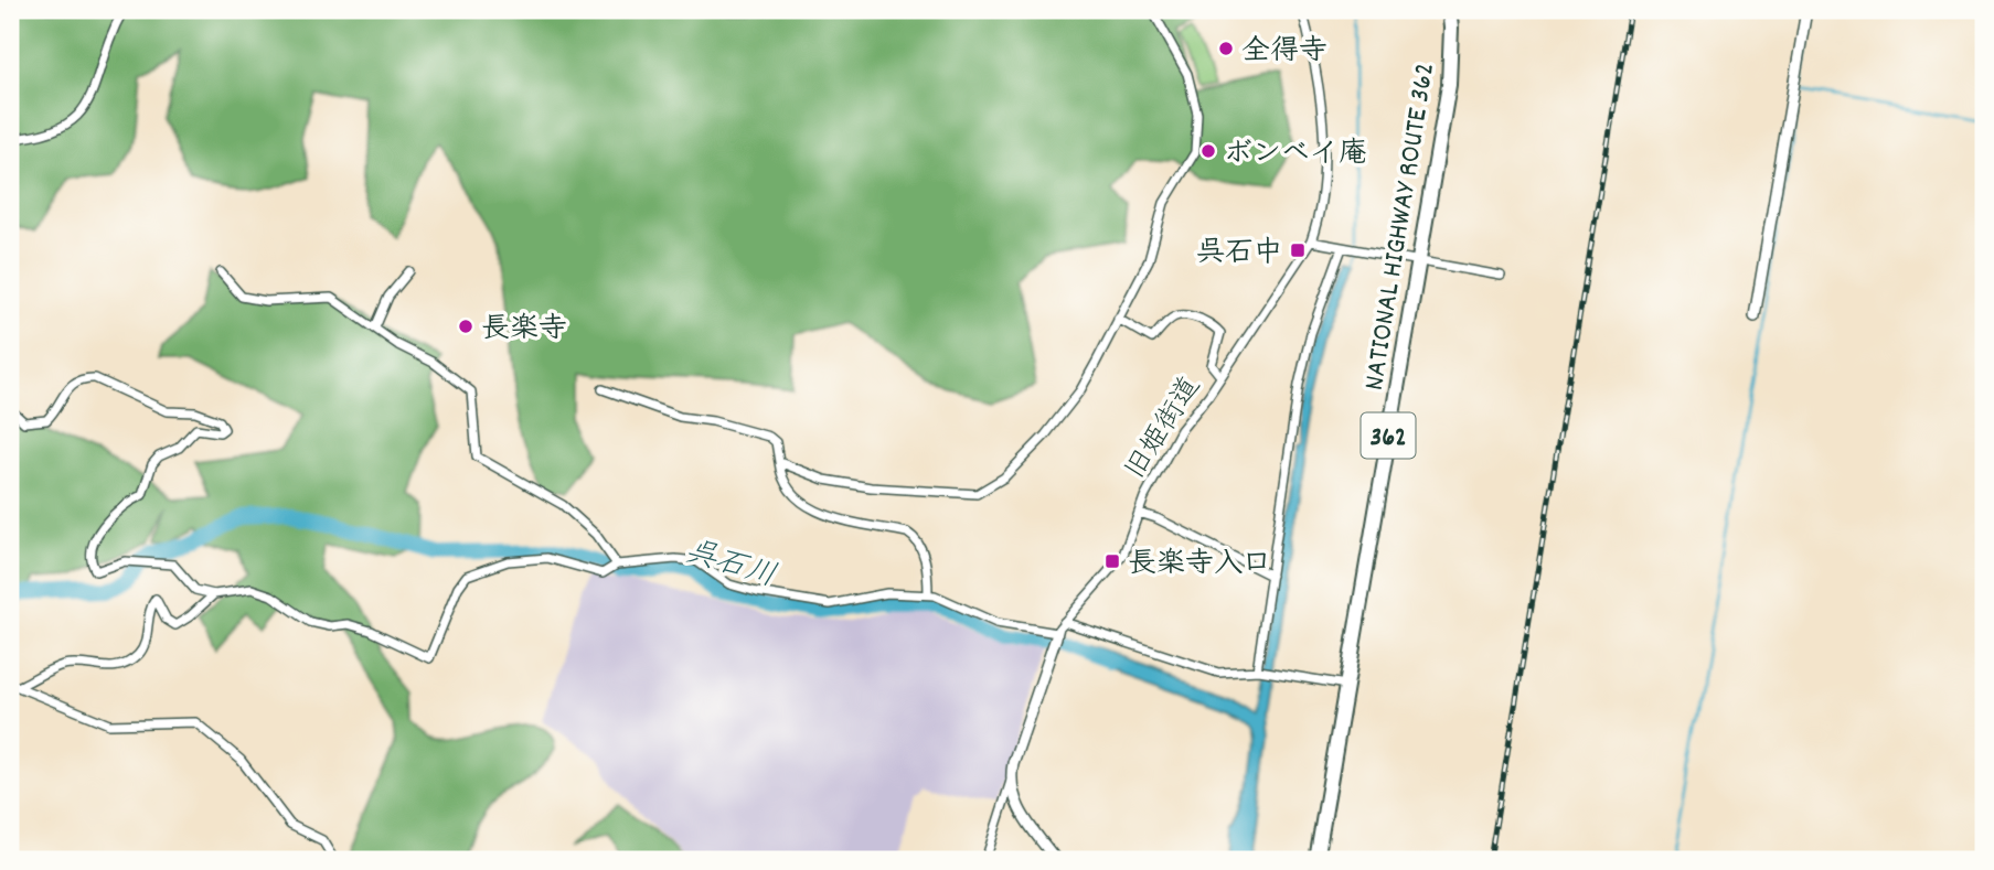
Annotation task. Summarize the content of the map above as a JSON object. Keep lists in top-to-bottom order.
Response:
{
  "streets": {
    "highway": ["NATIONAL HIGHWAY ROUTE 362", "362"],
    "street": ["旧姫街道"]
  },
  "water": ["呉石川"],
  "places": {
    "other": ["全得寺", "ボンベイ庵", "長楽寺"],
    "transit": ["呉石中", "長楽寺入口"]
  }
}
